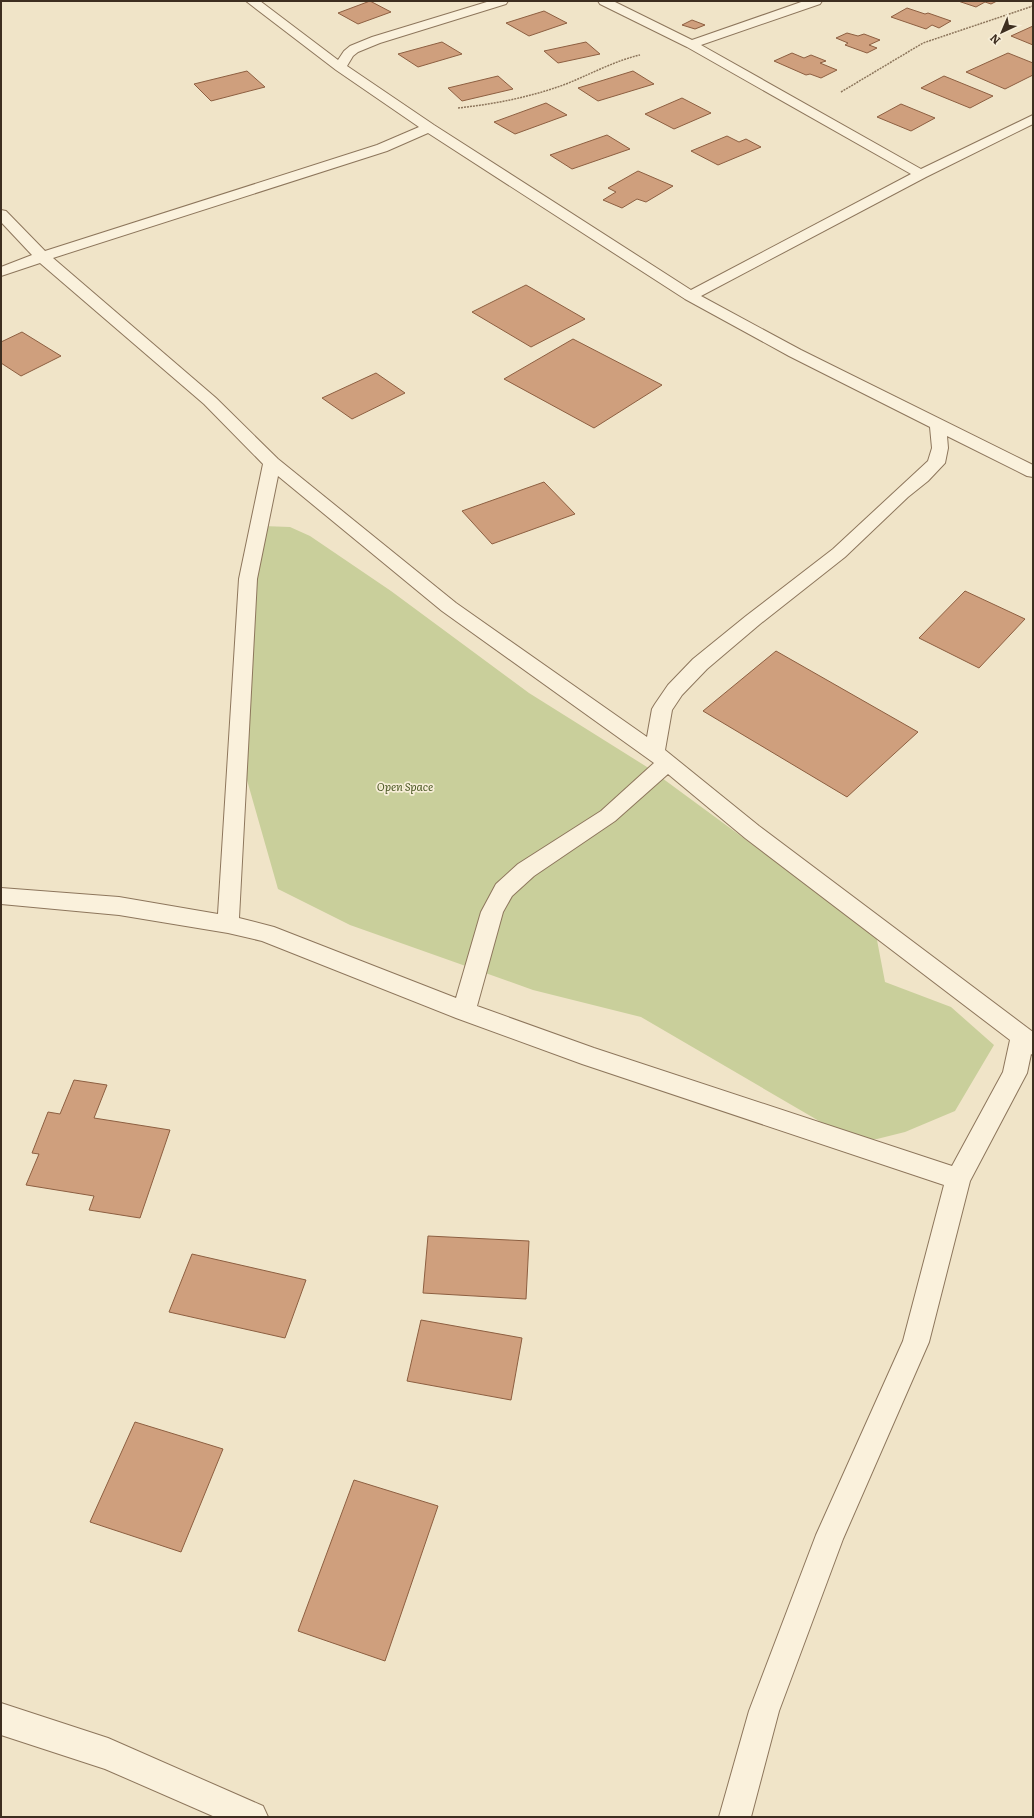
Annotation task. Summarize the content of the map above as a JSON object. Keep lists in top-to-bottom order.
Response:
{
  "parks": ["Open Space"],
  "north": "bottom left"
}
